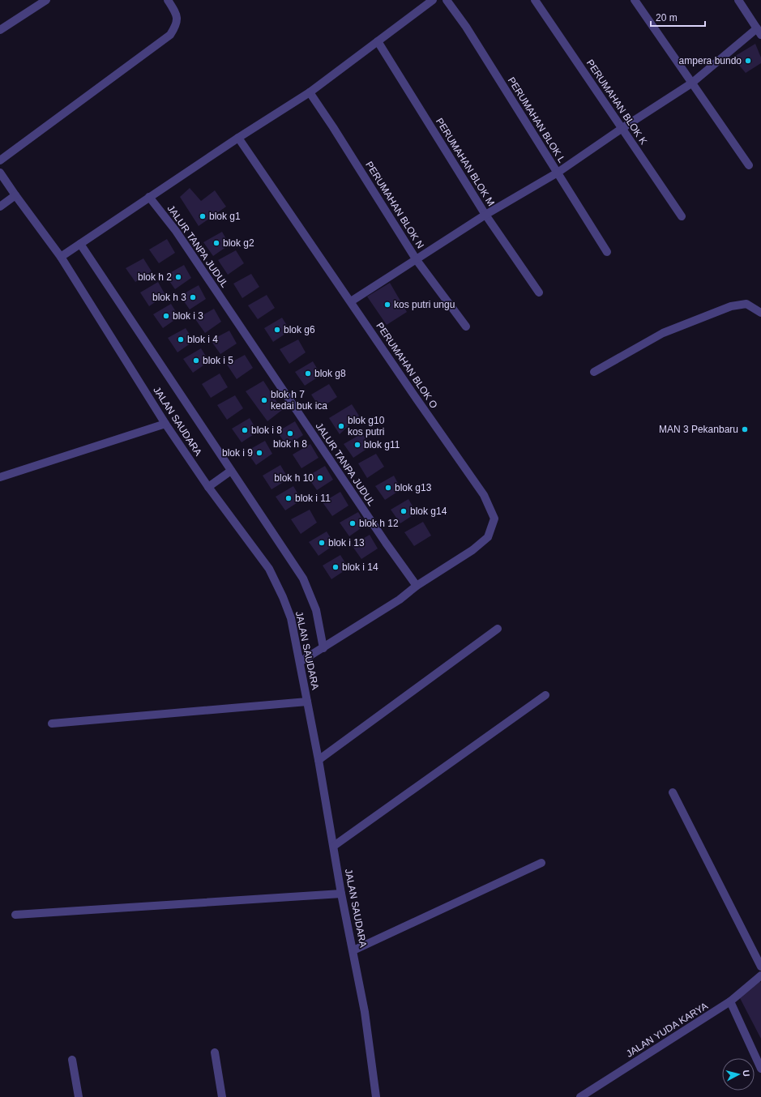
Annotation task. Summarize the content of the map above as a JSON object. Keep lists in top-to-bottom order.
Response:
{
  "streets": {
    "street": [
      "PERUMAHAN BLOK K",
      "PERUMAHAN BLOK L",
      "PERUMAHAN BLOK M",
      "PERUMAHAN BLOK N",
      "JALUR TANPA JUDUL",
      "PERUMAHAN BLOK O",
      "JALAN SAUDARA",
      "JALAN YUDA KARYA"
    ]
  },
  "crossings": [
    ["JALUR TANPA JUDUL", "PERUMAHAN BLOK O"]
  ],
  "places": [
    "ampera bundo",
    "blok g1",
    "blok g2",
    "blok h 2",
    "blok h 3",
    "kos putri ungu",
    "blok i 3",
    "blok g6",
    "blok i 4",
    "blok i 5",
    "blok g8",
    "blok h 7 kedai buk ica",
    "blok g10 kos putri",
    "MAN 3 Pekanbaru",
    "blok i 8",
    "blok h 8",
    "blok g11",
    "blok i 9",
    "blok h 10",
    "blok g13",
    "blok i 11",
    "blok g14",
    "blok h 12",
    "blok i 13",
    "blok i 14"
  ],
  "scale_bar": "20 m",
  "north": "right"
}
